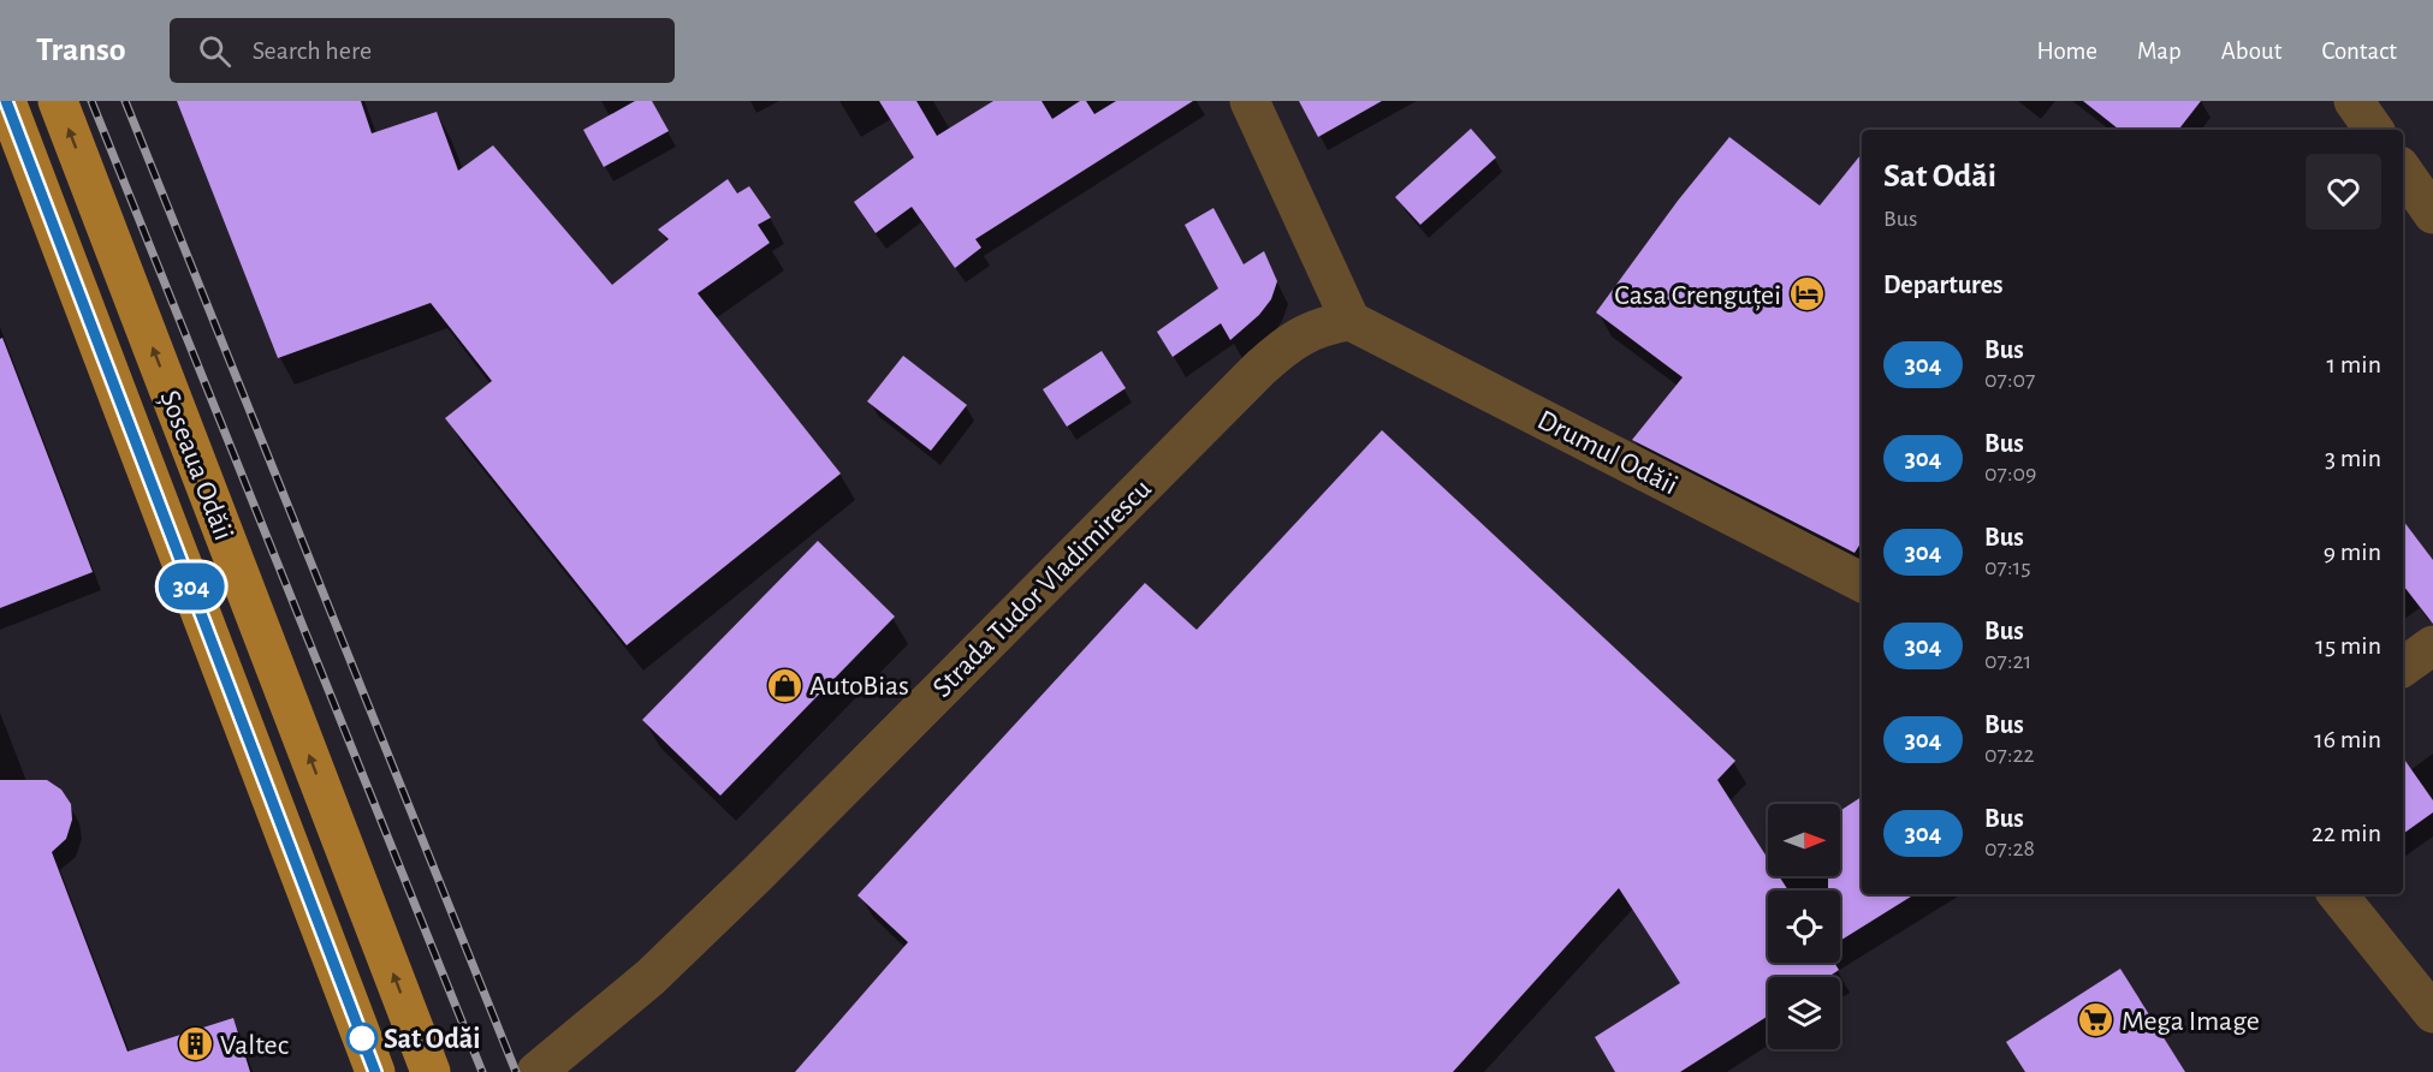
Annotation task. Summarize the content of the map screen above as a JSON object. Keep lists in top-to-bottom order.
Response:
{
  "streets": {
    "main road": ["Șoseaua Odăii"],
    "street": ["Drumul Odăii", "Strada Tudor Vladimirescu"]
  },
  "crossings": [
    ["Drumul Odăii", "Strada Tudor Vladimirescu"]
  ],
  "places": {
    "hotel": ["Casa Crenguței"],
    "shop": ["AutoBias"],
    "supermarket": ["Mega Image"],
    "other": ["Sat Odăi"],
    "building": ["Valtec"]
  },
  "lines": ["bus line 304"],
  "north": "right",
  "page": {
    "header": "Transo",
    "search": "Search here",
    "nav": [
      "Home",
      "Map",
      "About",
      "Contact"
    ],
    "on_map": "304",
    "heading": [
      ["Sat Odăi", "Bus"],
      "Departures"
    ],
    "list": [
      {
        "mark": "304",
        "name": "Bus",
        "note": "07:07",
        "value": "1 min"
      },
      {
        "mark": "304",
        "name": "Bus",
        "note": "07:09",
        "value": "3 min"
      },
      {
        "mark": "304",
        "name": "Bus",
        "note": "07:15",
        "value": "9 min"
      },
      {
        "mark": "304",
        "name": "Bus",
        "note": "07:21",
        "value": "15 min"
      },
      {
        "mark": "304",
        "name": "Bus",
        "note": "07:22",
        "value": "16 min"
      },
      {
        "mark": "304",
        "name": "Bus",
        "note": "07:28",
        "value": "22 min"
      }
    ]
  }
}
